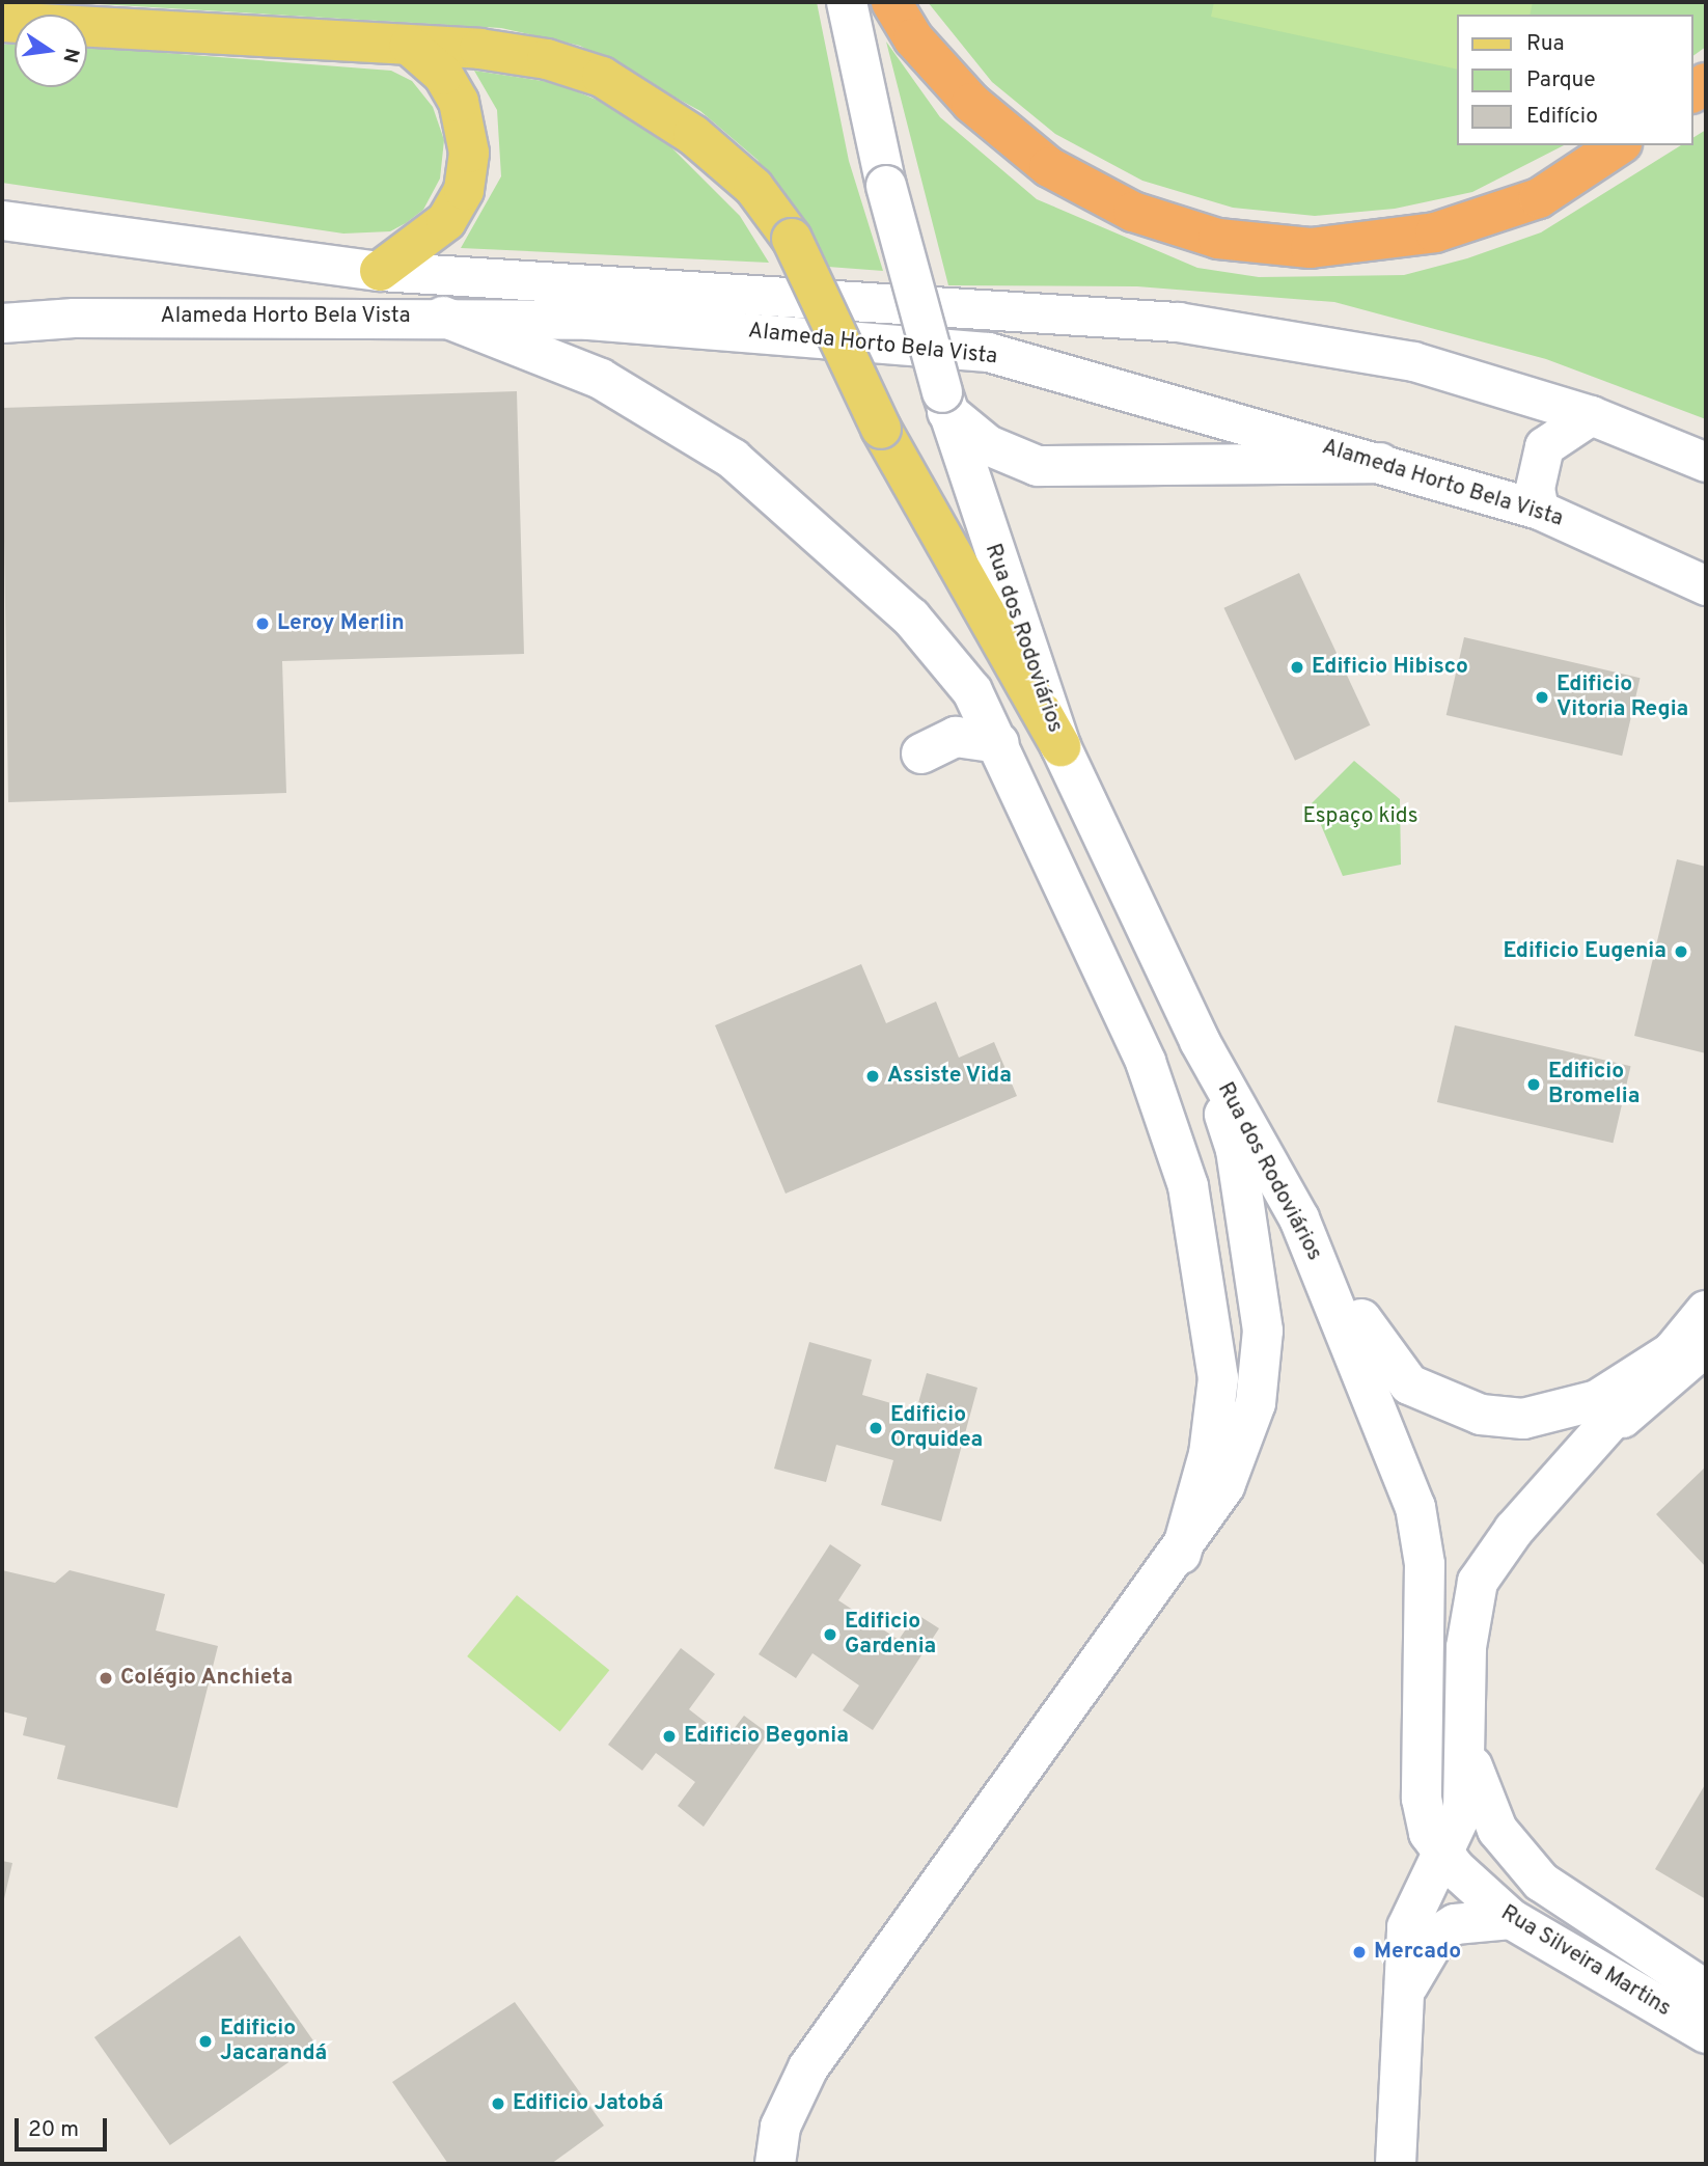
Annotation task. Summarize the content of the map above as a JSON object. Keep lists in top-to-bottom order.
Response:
{
  "streets": {
    "main road": ["Rua dos Rodoviários", "Rua Silveira Martins"],
    "street": ["Alameda Horto Bela Vista"]
  },
  "crossings": [
    ["Rua dos Rodoviários", "Rua Silveira Martins"]
  ],
  "parks": ["Espaço kids"],
  "places": [
    "Leroy Merlin",
    "Edificio Hibisco",
    "Edificio Vitoria Regia",
    "Edificio Eugenia",
    "Assiste Vida",
    "Edificio Bromelia",
    "Edificio Orquidea",
    "Edificio Gardenia",
    "Colégio Anchieta",
    "Edificio Begonia",
    "Mercado",
    "Edificio Jacarandá",
    "Edificio Jatobá"
  ],
  "legend": ["Rua", "Parque", "Edifício"],
  "scale_bar": "20 m",
  "north": "right"
}
